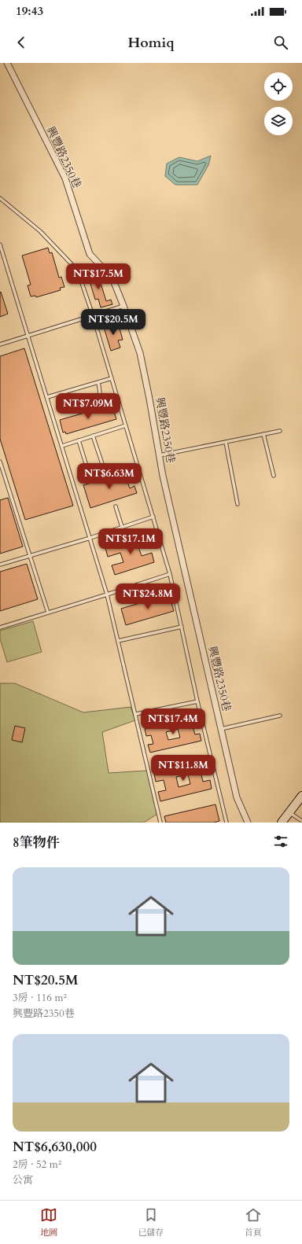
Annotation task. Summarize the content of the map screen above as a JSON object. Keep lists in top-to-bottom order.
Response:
{
  "streets": {
    "street": ["興豐路2350巷"]
  },
  "page": {
    "status": "19:43",
    "header": "Homiq",
    "price": [
      "NT$17.5M",
      "NT$20.5M",
      "NT$7.09M",
      "NT$6.63M",
      "NT$17.1M",
      "NT$24.8M",
      "NT$17.4M",
      "NT$11.8M"
    ],
    "heading": "8筆物件",
    "list": [
      {
        "name": "NT$20.5M",
        "note": "3房 · 116 m² · 興豐路2350巷"
      },
      {
        "name": "NT$6,630,000",
        "note": "2房 · 52 m² · 公寓"
      }
    ],
    "tabs": ["地圖", "已儲存", "首頁"]
  }
}
